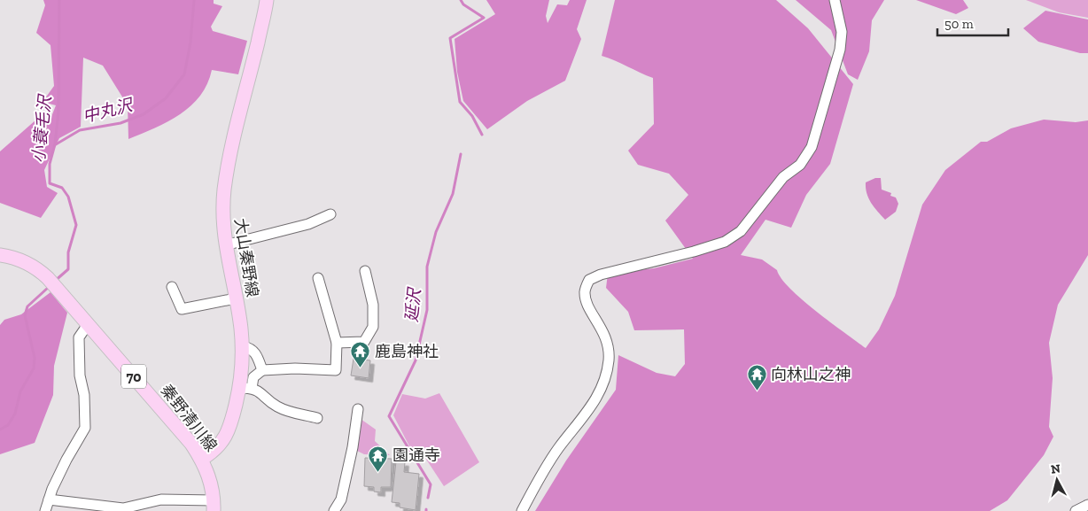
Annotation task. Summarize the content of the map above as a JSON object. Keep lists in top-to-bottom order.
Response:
{
  "streets": {
    "main road": ["大山秦野線", "70", "秦野清川線"]
  },
  "crossings": [
    ["大山秦野線", "秦野清川線"]
  ],
  "water": ["中丸沢", "小蓑毛沢", "延沢"],
  "places": {
    "temple": ["鹿島神社", "向林山之神", "園通寺"]
  },
  "scale_bar": "50 m",
  "north": "top"
}
